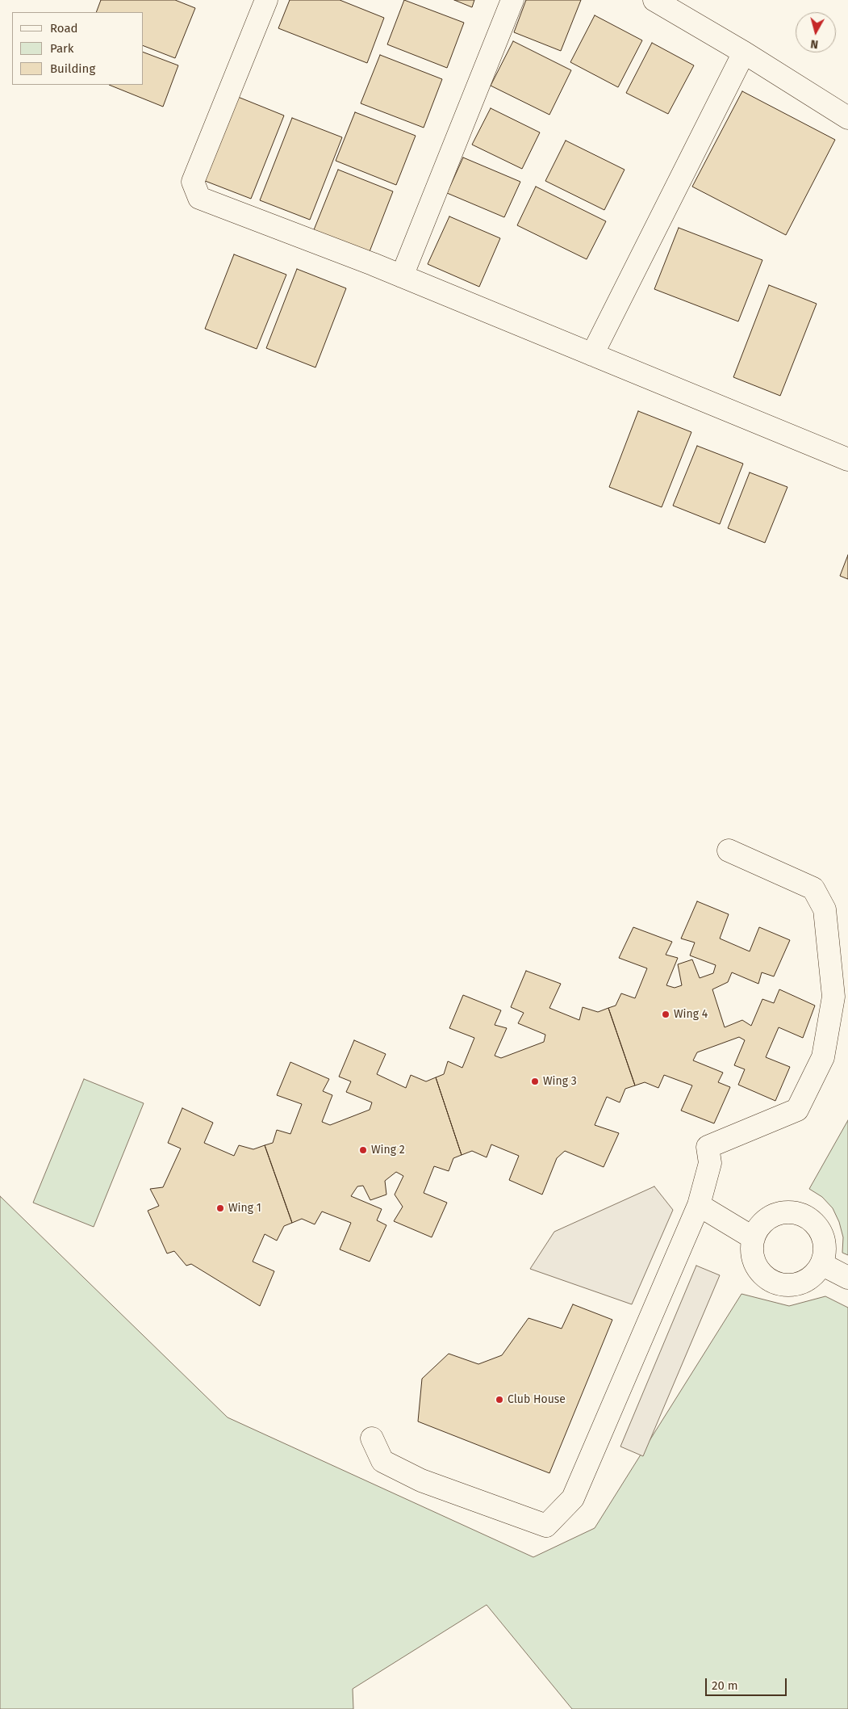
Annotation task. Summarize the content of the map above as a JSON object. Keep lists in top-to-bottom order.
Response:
{
  "places": [
    "Wing 4",
    "Wing 3",
    "Wing 2",
    "Wing 1",
    "Club House"
  ],
  "legend": ["Road", "Park", "Building"],
  "scale_bar": "20 m",
  "north": "bottom"
}
